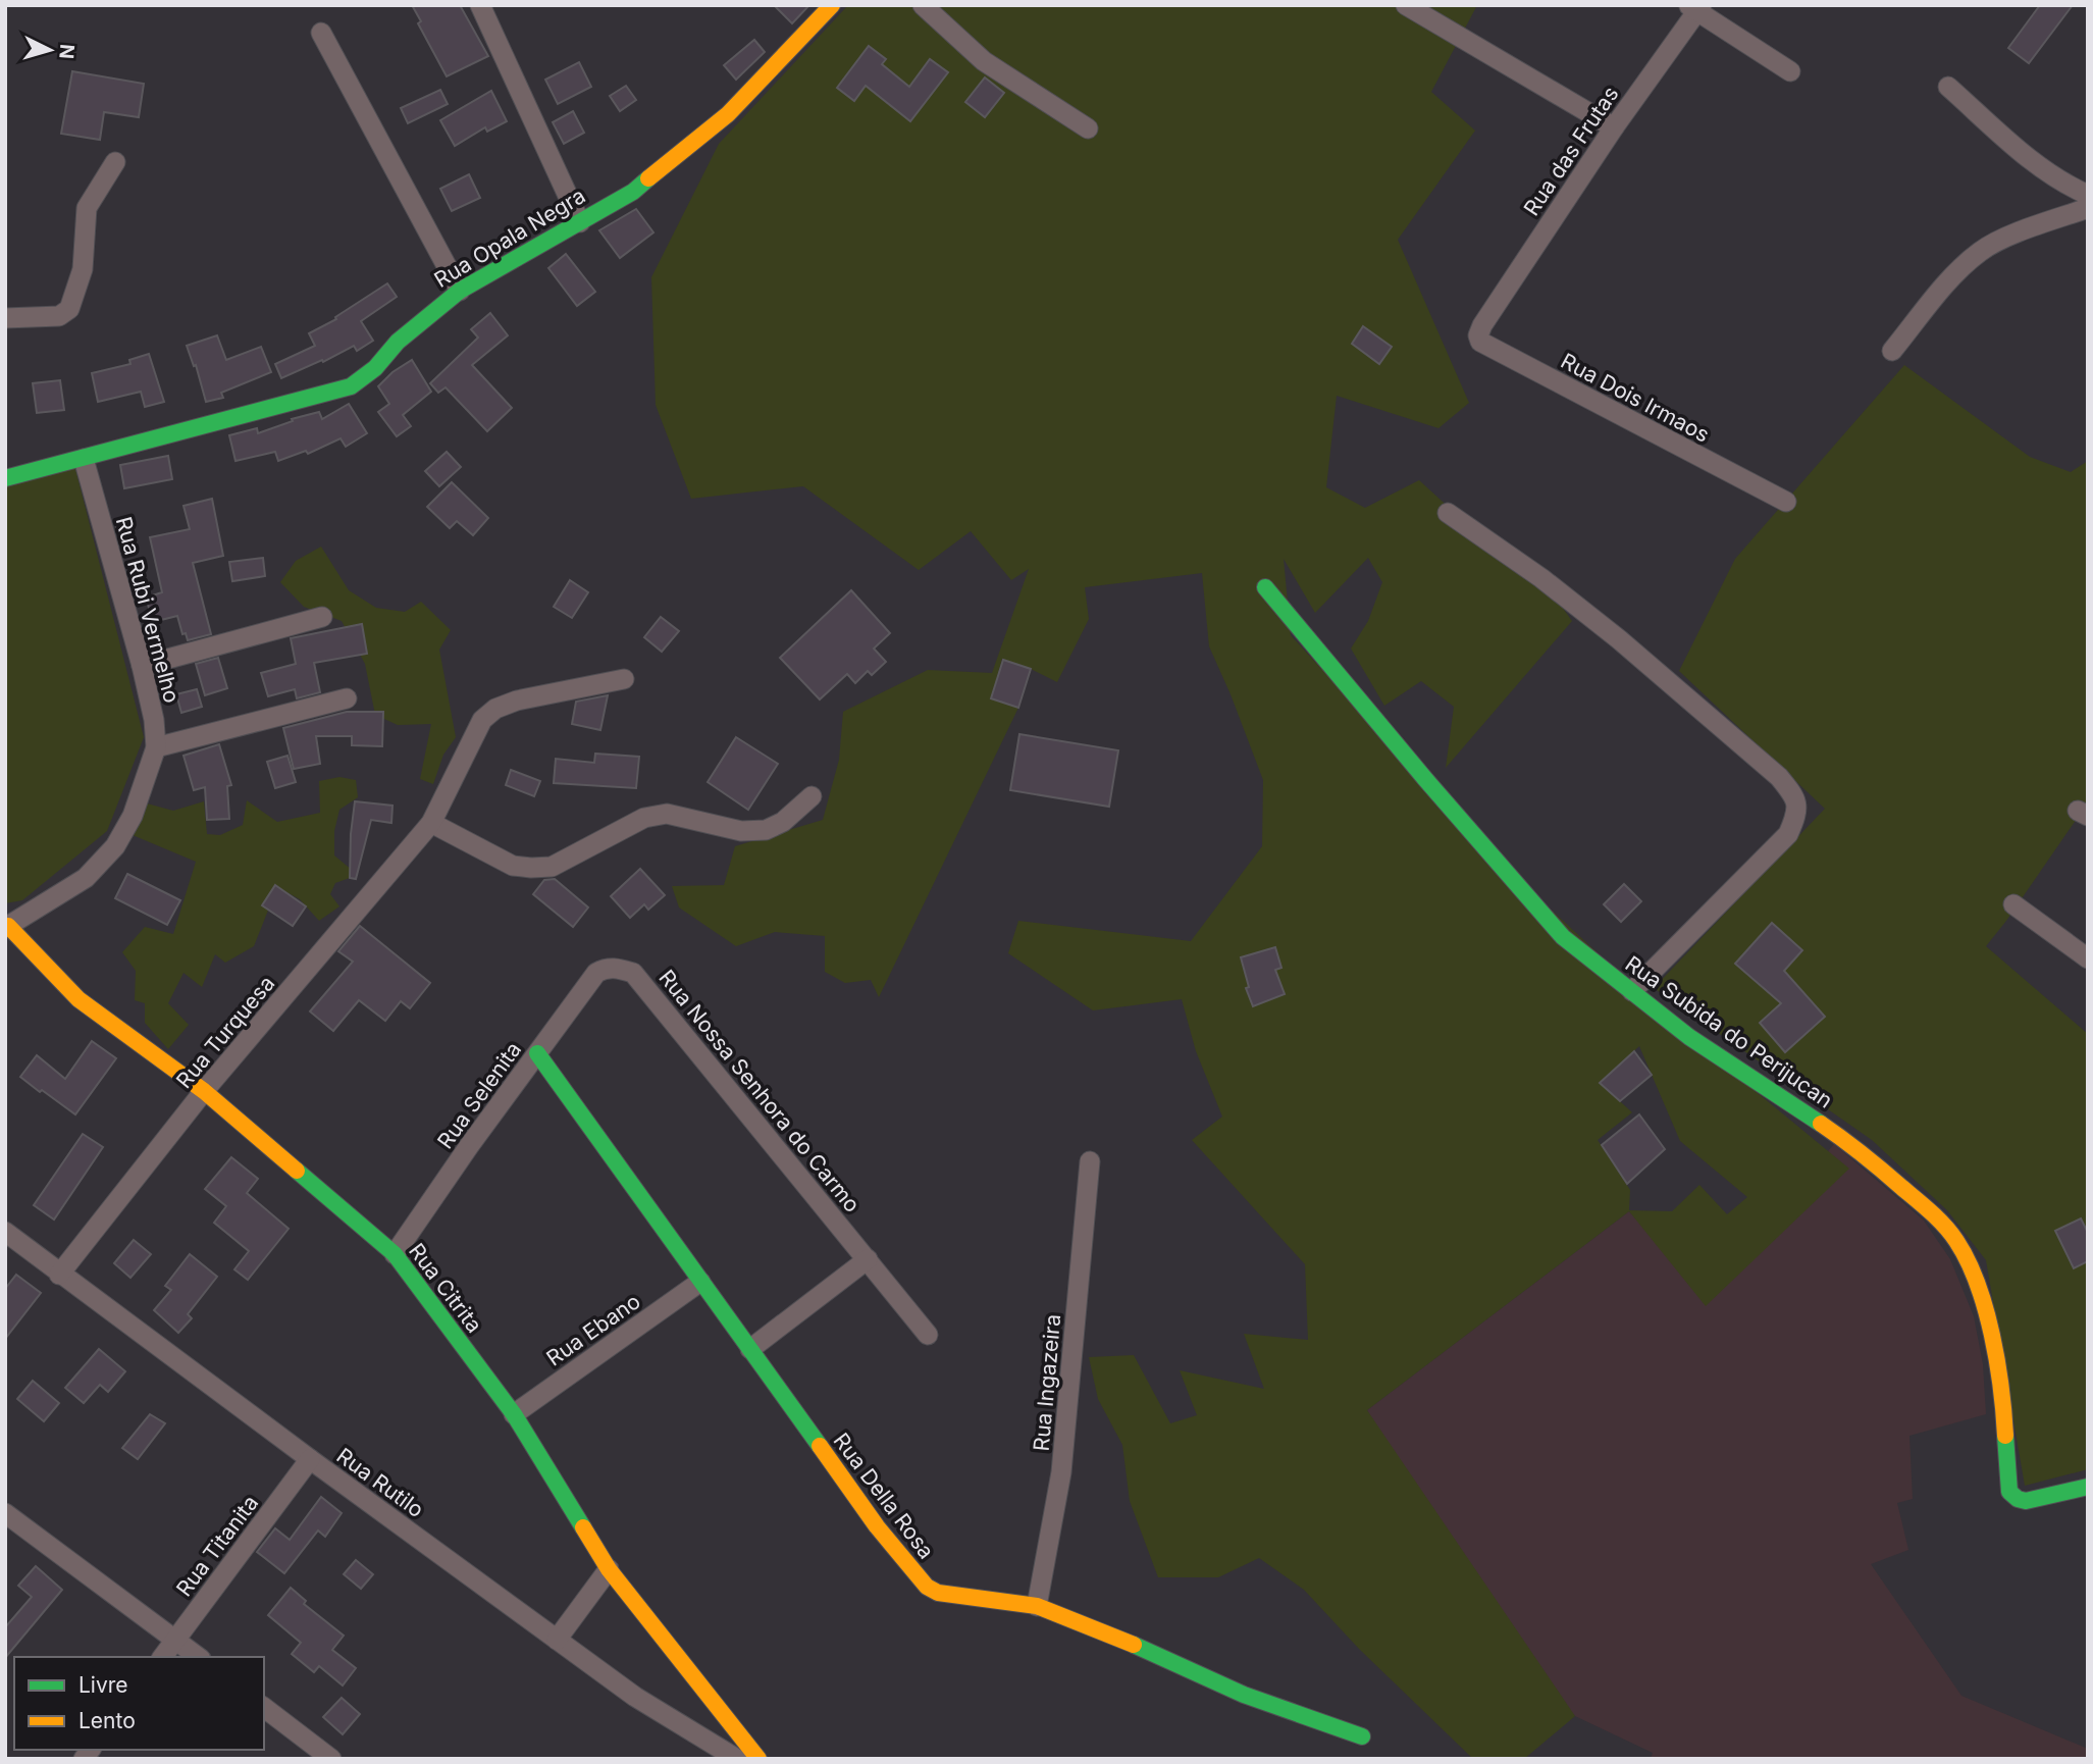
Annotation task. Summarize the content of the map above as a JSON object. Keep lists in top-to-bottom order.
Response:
{
  "streets": {
    "street": [
      "Rua das Frutas",
      "Rua Opala Negra",
      "Rua Dois Irmaos",
      "Rua Rubi Vermelho",
      "Rua Turquesa",
      "Rua Subida do Perijucan",
      "Rua Nossa Senhora do Carmo",
      "Rua Selenita",
      "Rua Citrita",
      "Rua Ebano",
      "Rua Ingazeira",
      "Rua Rutilo",
      "Rua Della Rosa",
      "Rua Titanita"
    ]
  },
  "crossings": [
    ["Rua das Frutas", "Rua Dois Irmaos"],
    ["Rua Opala Negra", "Rua Rubi Vermelho"],
    ["Rua Rubi Vermelho", "Rua Citrita"],
    ["Rua Turquesa", "Rua Citrita"],
    ["Rua Turquesa", "Rua Rutilo"],
    ["Rua Nossa Senhora do Carmo", "Rua Selenita"],
    ["Rua Selenita", "Rua Citrita"],
    ["Rua Selenita", "Rua Della Rosa"],
    ["Rua Citrita", "Rua Ebano"],
    ["Rua Ebano", "Rua Della Rosa"],
    ["Rua Ingazeira", "Rua Della Rosa"],
    ["Rua Rutilo", "Rua Titanita"]
  ],
  "legend": ["Livre", "Lento"],
  "north": "right"
}
